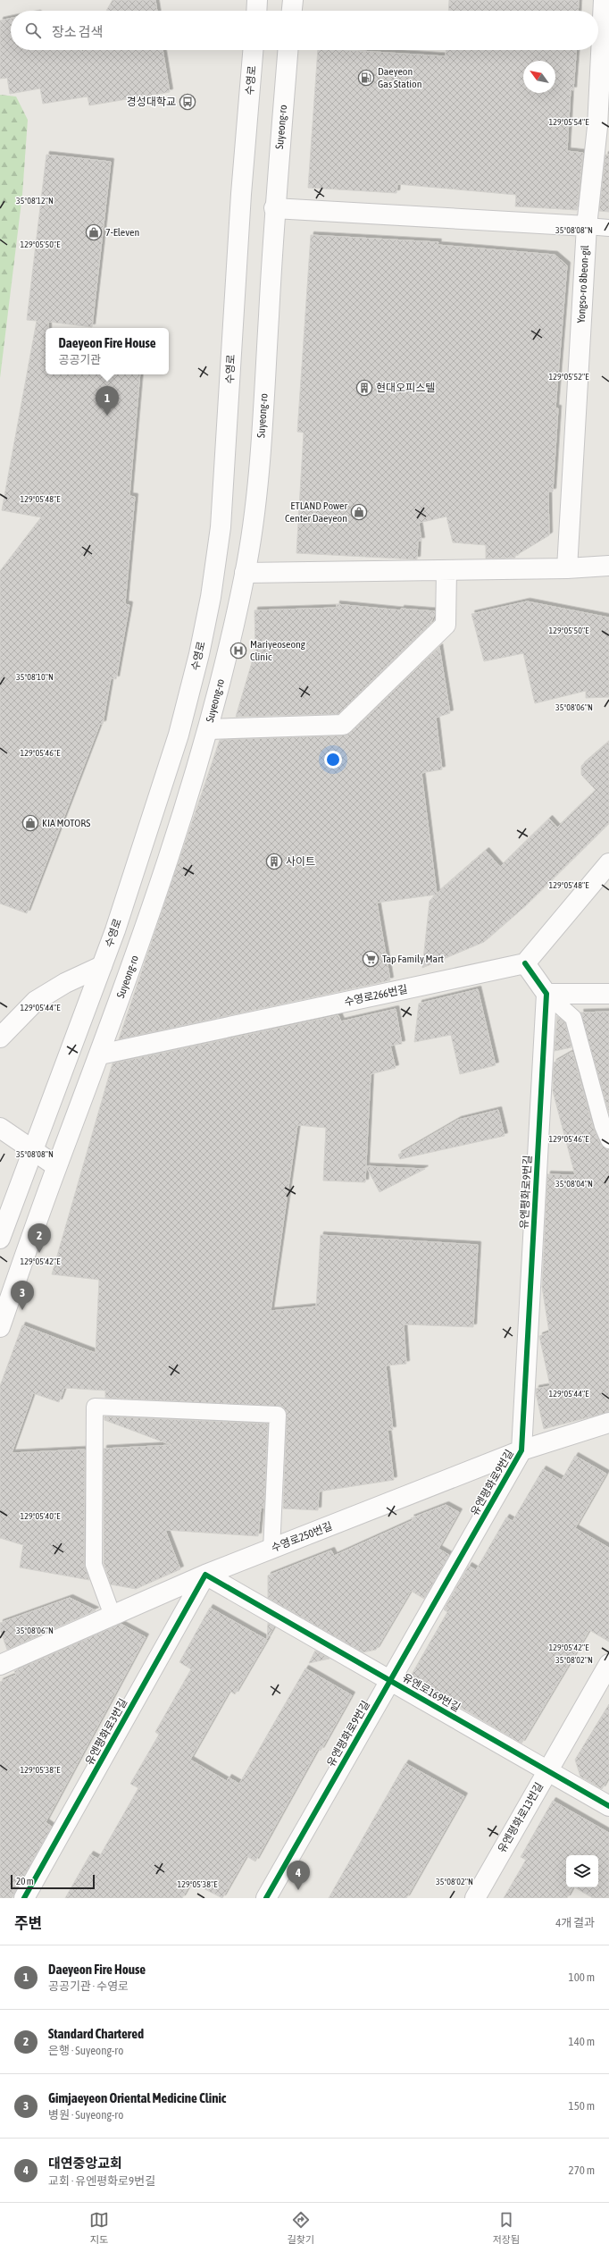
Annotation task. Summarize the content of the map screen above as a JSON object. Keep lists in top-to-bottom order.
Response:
{
  "streets": {
    "street": [
      "수영로",
      "Suyeong-ro",
      "Yongso-ro 8beon-gil",
      "수영로266번길",
      "유엔평화로9번길",
      "수영로250번길",
      "유엔로169번길",
      "유엔평화로3번길",
      "유엔평화로13번길"
    ]
  },
  "crossings": [
    ["Suyeong-ro", "수영로266번길"],
    ["유엔평화로9번길", "수영로250번길"],
    ["유엔평화로9번길", "유엔로169번길"],
    ["수영로250번길", "유엔로169번길"],
    ["수영로250번길", "유엔평화로3번길"],
    ["유엔로169번길", "유엔평화로3번길"],
    ["유엔로169번길", "유엔평화로13번길"]
  ],
  "places": {
    "fuel station": ["Daeyeon Gas Station"],
    "bus stop": ["경성대학교"],
    "shop": ["7-Eleven", "ETLAND Power Center Daeyeon", "KIA MOTORS"],
    "building": ["현대오피스텔", "사이트"],
    "hospital": ["Mariyeoseong Clinic"],
    "supermarket": ["Tap Family Mart"]
  },
  "scale_bar": "20 m",
  "north": "top left",
  "page": {
    "search": "장소 검색",
    "popup": ["Daeyeon Fire House", "공공기관"],
    "pins": [
      "1",
      "2",
      "3",
      "4"
    ],
    "scale": "20 m",
    "heading": ["주변", "4개 결과"],
    "list": [
      {
        "mark": "1",
        "name": "Daeyeon Fire House",
        "note": "공공기관 · 수영로",
        "value": "100 m"
      },
      {
        "mark": "2",
        "name": "Standard Chartered",
        "note": "은행 · Suyeong-ro",
        "value": "140 m"
      },
      {
        "mark": "3",
        "name": "Gimjaeyeon Oriental Medicine Clinic",
        "note": "병원 · Suyeong-ro",
        "value": "150 m"
      },
      {
        "mark": "4",
        "name": "대연중앙교회",
        "note": "교회 · 유엔평화로9번길",
        "value": "270 m"
      }
    ],
    "nav": ["지도", "길찾기", "저장됨"]
  },
  "coordinates": [
    "129°05'54\"E",
    "35°08'12\"N",
    "35°08'08\"N",
    "129°05'50\"E",
    "129°05'52\"E",
    "129°05'48\"E",
    "35°08'10\"N",
    "35°08'06\"N",
    "129°05'46\"E",
    "129°05'44\"E",
    "35°08'04\"N",
    "129°05'42\"E",
    "129°05'40\"E",
    "35°08'02\"N",
    "129°05'38\"E"
  ]
}
